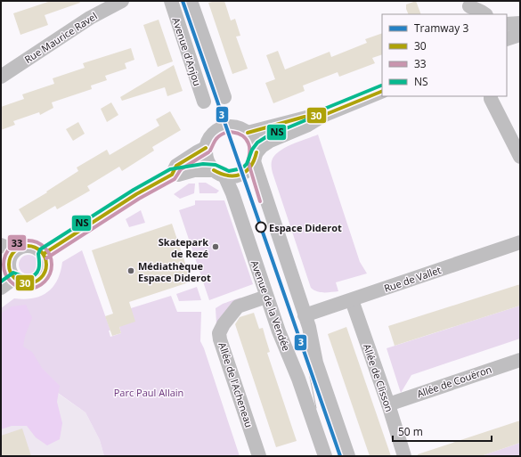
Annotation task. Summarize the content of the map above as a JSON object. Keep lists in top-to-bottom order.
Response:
{
  "streets": {
    "street": [
      "Rue Maurice Ravel",
      "Avenue d'Anjou",
      "Rue de Vallet",
      "Avenue de la Vendée",
      "Allée de Clisson",
      "Allée de Couëron",
      "Allée de l'Acheneau"
    ]
  },
  "crossings": [
    ["Rue de Vallet", "Allée de Clisson"],
    ["Avenue de la Vendée", "Allée de l'Acheneau"],
    ["Allée de Clisson", "Allée de Couëron"]
  ],
  "parks": ["Parc Paul Allain"],
  "places": ["Espace Diderot", "Skatepark de Rezé", "Médiathèque Espace Diderot"],
  "lines": [
    "tram line 3",
    "transit line NS",
    "transit line 30",
    "transit line 33"
  ],
  "legend": [
    "Tramway 3",
    "30",
    "33",
    "NS"
  ],
  "scale_bar": "50 m"
}
